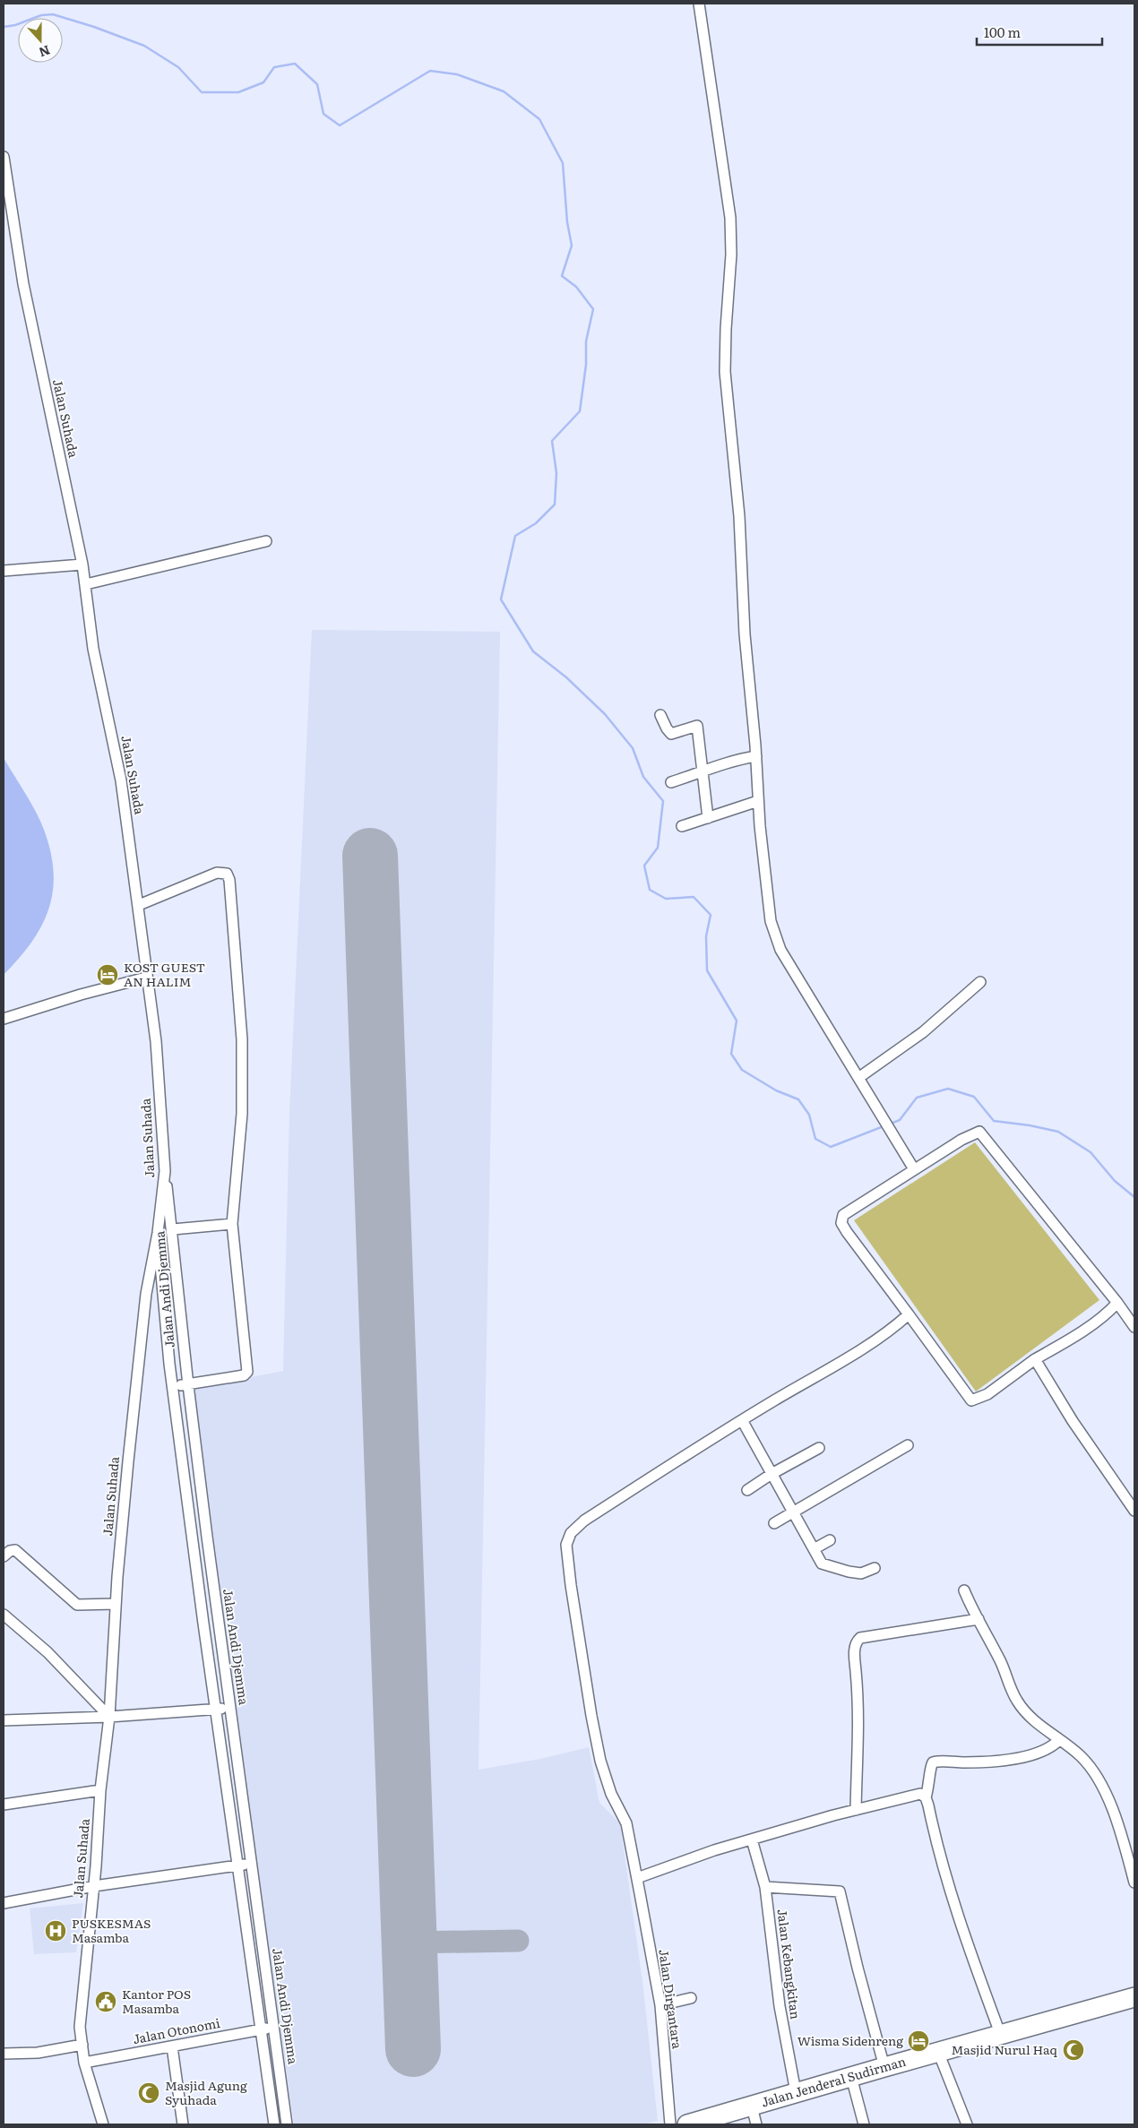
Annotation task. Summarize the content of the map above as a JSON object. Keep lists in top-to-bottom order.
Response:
{
  "streets": {
    "highway": ["Jalan Jenderal Sudirman"],
    "street": [
      "Jalan Suhada",
      "Jalan Andi Djemma",
      "Jalan Kebangkitan",
      "Jalan Dirgantara",
      "Jalan Otonomi"
    ]
  },
  "crossings": [
    ["Jalan Suhada", "Jalan Andi Djemma"],
    ["Jalan Suhada", "Jalan Otonomi"],
    ["Jalan Andi Djemma", "Jalan Otonomi"],
    ["Jalan Kebangkitan", "Jalan Jenderal Sudirman"]
  ],
  "places": {
    "hotel": ["KOST GUEST AN HALIM", "Wisma Sidenreng"],
    "hospital": ["PUSKESMAS Masamba"],
    "public building": ["Kantor POS Masamba"],
    "mosque": ["Masjid Nurul Haq", "Masjid Agung Syuhada"]
  },
  "scale_bar": "100 m",
  "north": "bottom"
}
